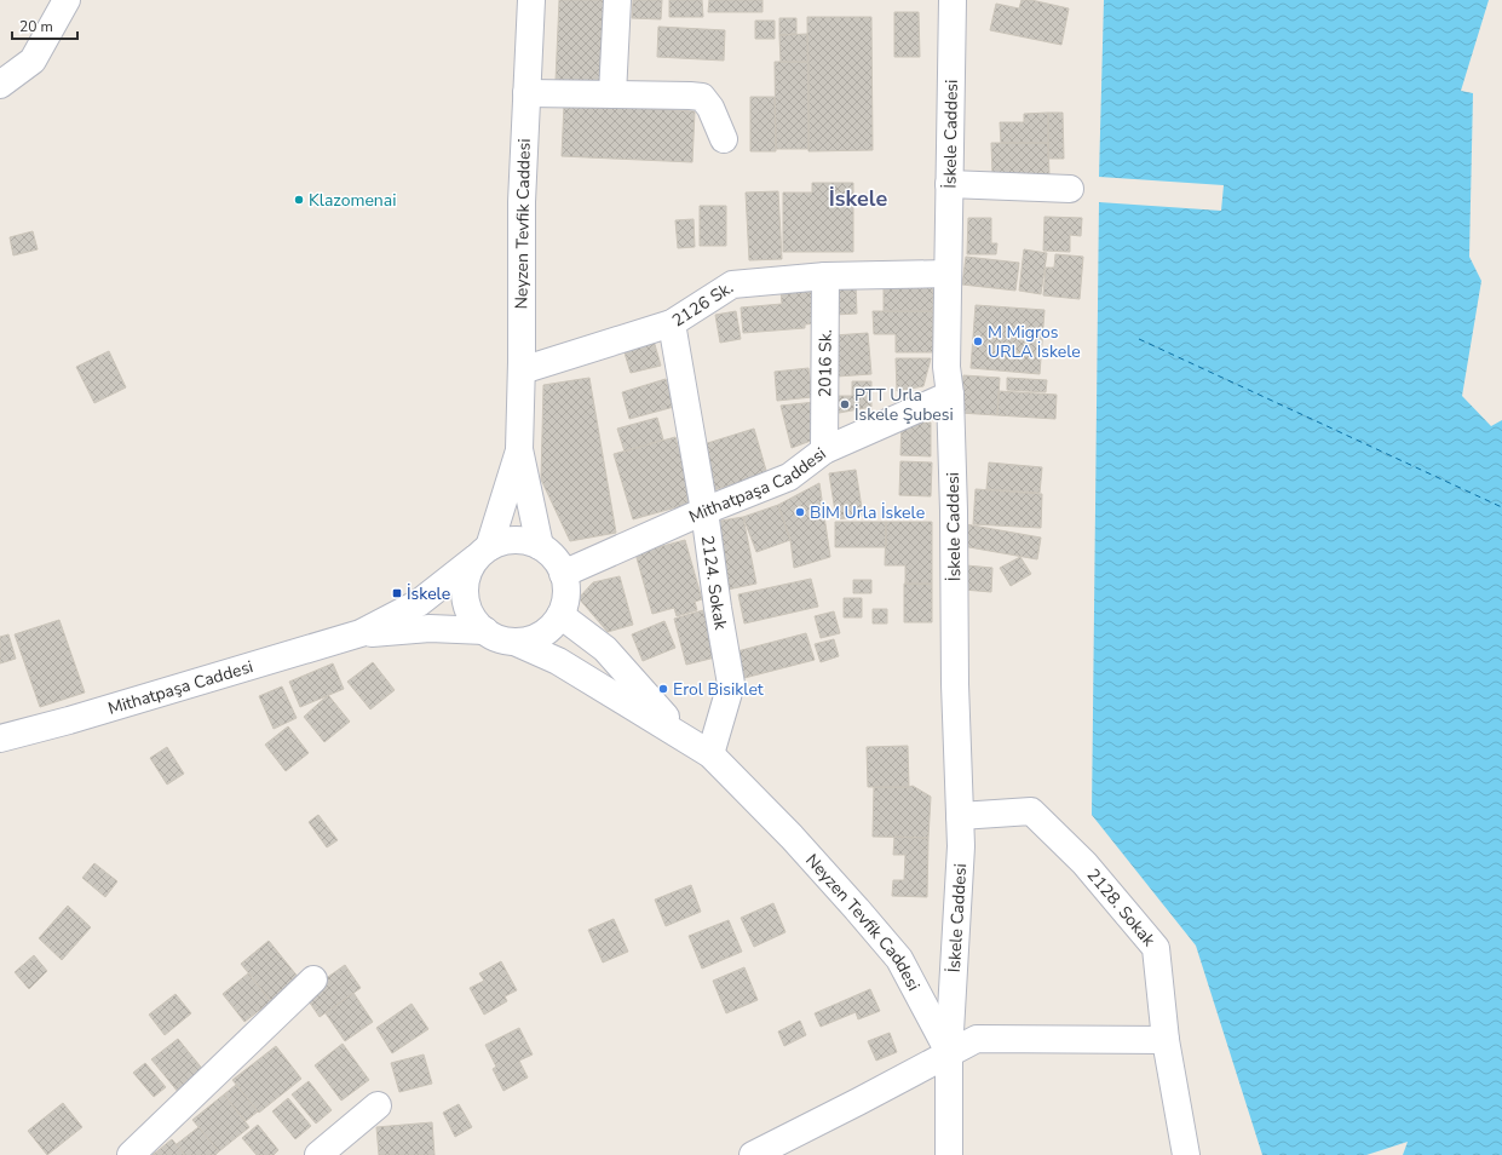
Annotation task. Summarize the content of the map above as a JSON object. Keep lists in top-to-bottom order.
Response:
{
  "streets": {
    "street": [
      "İskele Caddesi",
      "Neyzen Tevfik Caddesi",
      "2126 Sk.",
      "2016 Sk.",
      "Mithatpaşa Caddesi",
      "2124. Sokak",
      "2128. Sokak"
    ]
  },
  "crossings": [
    ["İskele Caddesi", "Neyzen Tevfik Caddesi"],
    ["İskele Caddesi", "2126 Sk."],
    ["İskele Caddesi", "Mithatpaşa Caddesi"],
    ["İskele Caddesi", "2128. Sokak"],
    ["Neyzen Tevfik Caddesi", "2126 Sk."],
    ["Neyzen Tevfik Caddesi", "Mithatpaşa Caddesi"],
    ["Neyzen Tevfik Caddesi", "2124. Sokak"],
    ["2126 Sk.", "2016 Sk."],
    ["2126 Sk.", "2124. Sokak"],
    ["2016 Sk.", "Mithatpaşa Caddesi"],
    ["Mithatpaşa Caddesi", "2124. Sokak"]
  ],
  "districts": ["İskele"],
  "places": {
    "other": [
      "Klazomenai",
      "M Migros URLA İskele",
      "PTT Urla İskele Şubesi",
      "BİM Urla İskele",
      "Erol Bisiklet"
    ],
    "transit": ["İskele"]
  },
  "scale_bar": "20 m"
}
